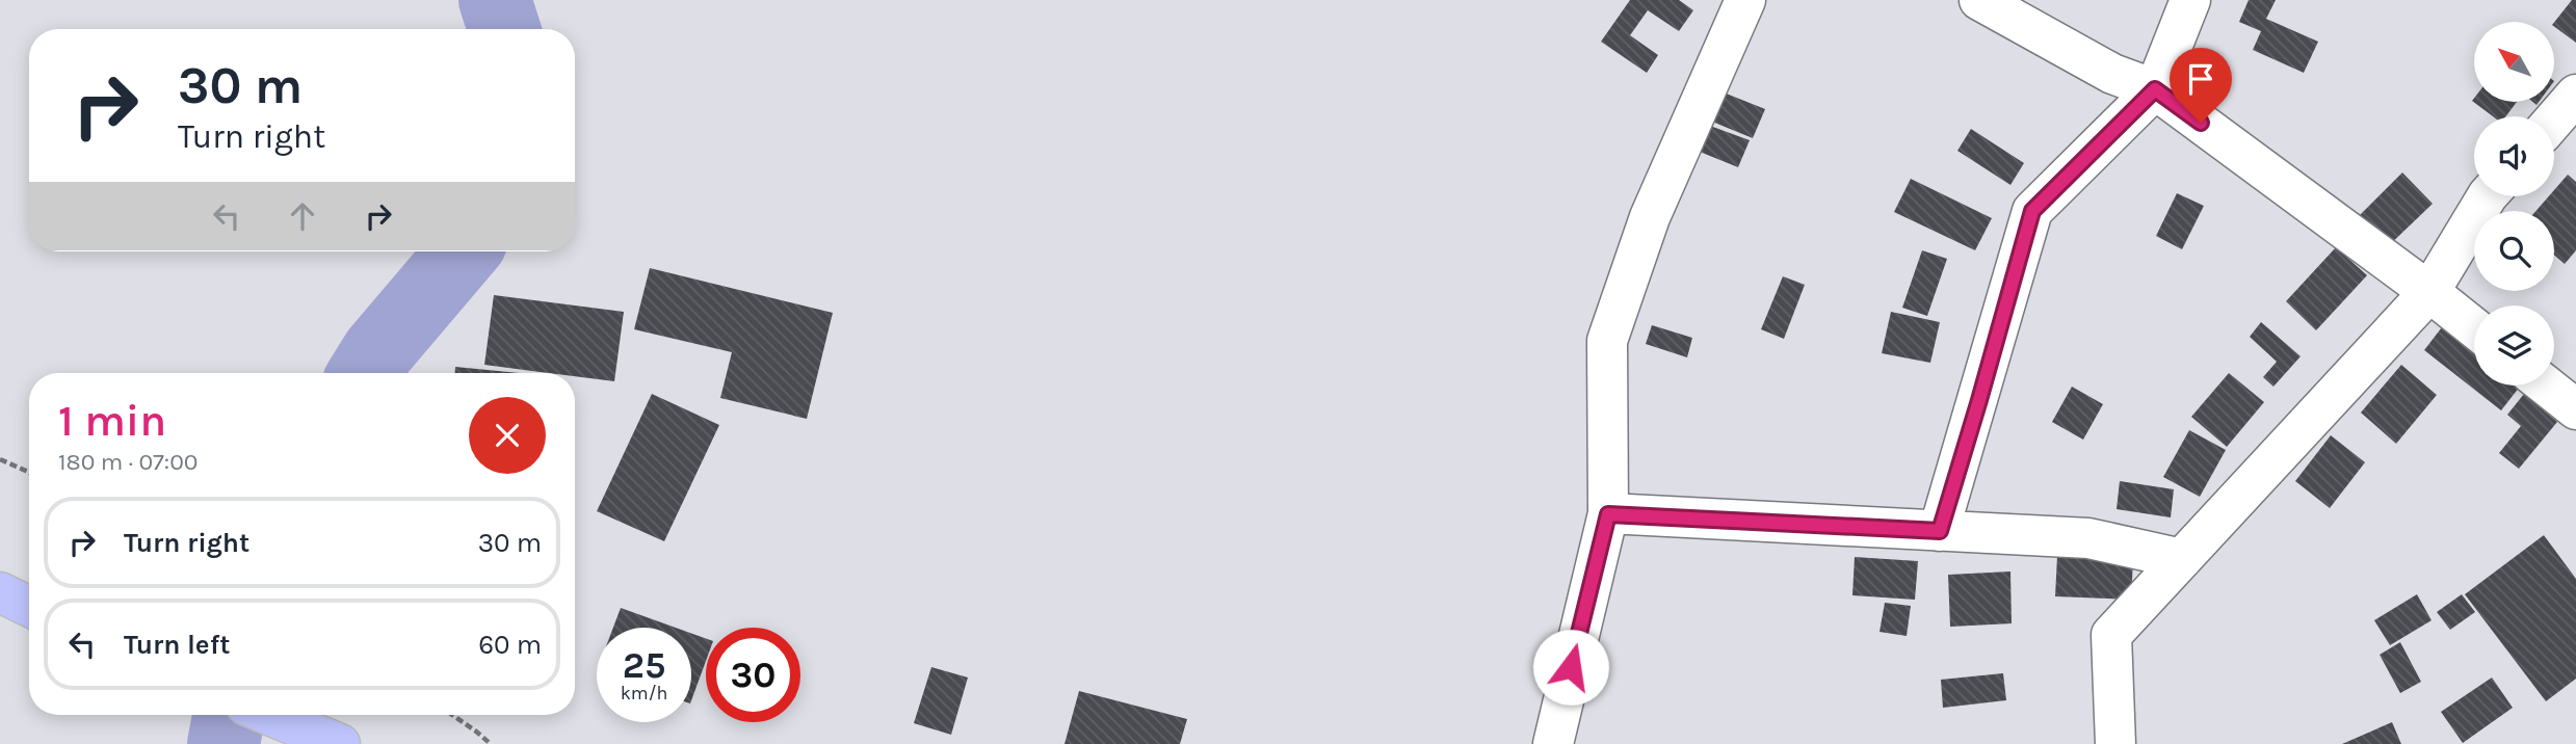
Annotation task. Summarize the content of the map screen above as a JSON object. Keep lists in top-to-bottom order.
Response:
{
  "north": "top left",
  "page": {
    "turn": ["30 m", "Turn right"],
    "heading": ["1 min", "180 m · 07:00"],
    "list": [
      {
        "name": "Turn right",
        "value": "30 m"
      },
      {
        "name": "Turn left",
        "value": "60 m"
      }
    ],
    "speed": "25 km/h",
    "limit": "30"
  }
}
